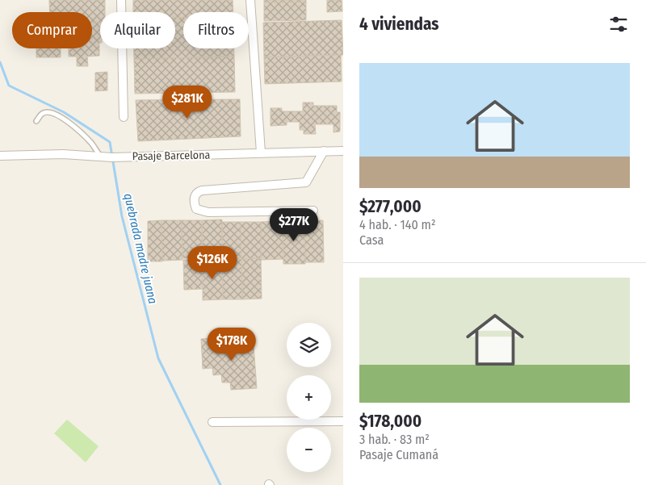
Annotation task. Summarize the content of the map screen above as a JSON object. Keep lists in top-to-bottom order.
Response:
{
  "streets": {
    "street": ["Pasaje Barcelona"]
  },
  "water": ["quebrada madre juana"],
  "page": {
    "heading": "4 viviendas",
    "chip": ["Comprar", "Alquilar", "Filtros"],
    "list": [
      {
        "name": "$277,000",
        "note": "4 hab. · 140 m² · Casa"
      },
      {
        "name": "$178,000",
        "note": "3 hab. · 83 m² · Pasaje Cumaná"
      }
    ],
    "price": [
      "$281K",
      "$277K",
      "$126K",
      "$178K"
    ],
    "map_buttons": ["+", "−"]
  }
}
